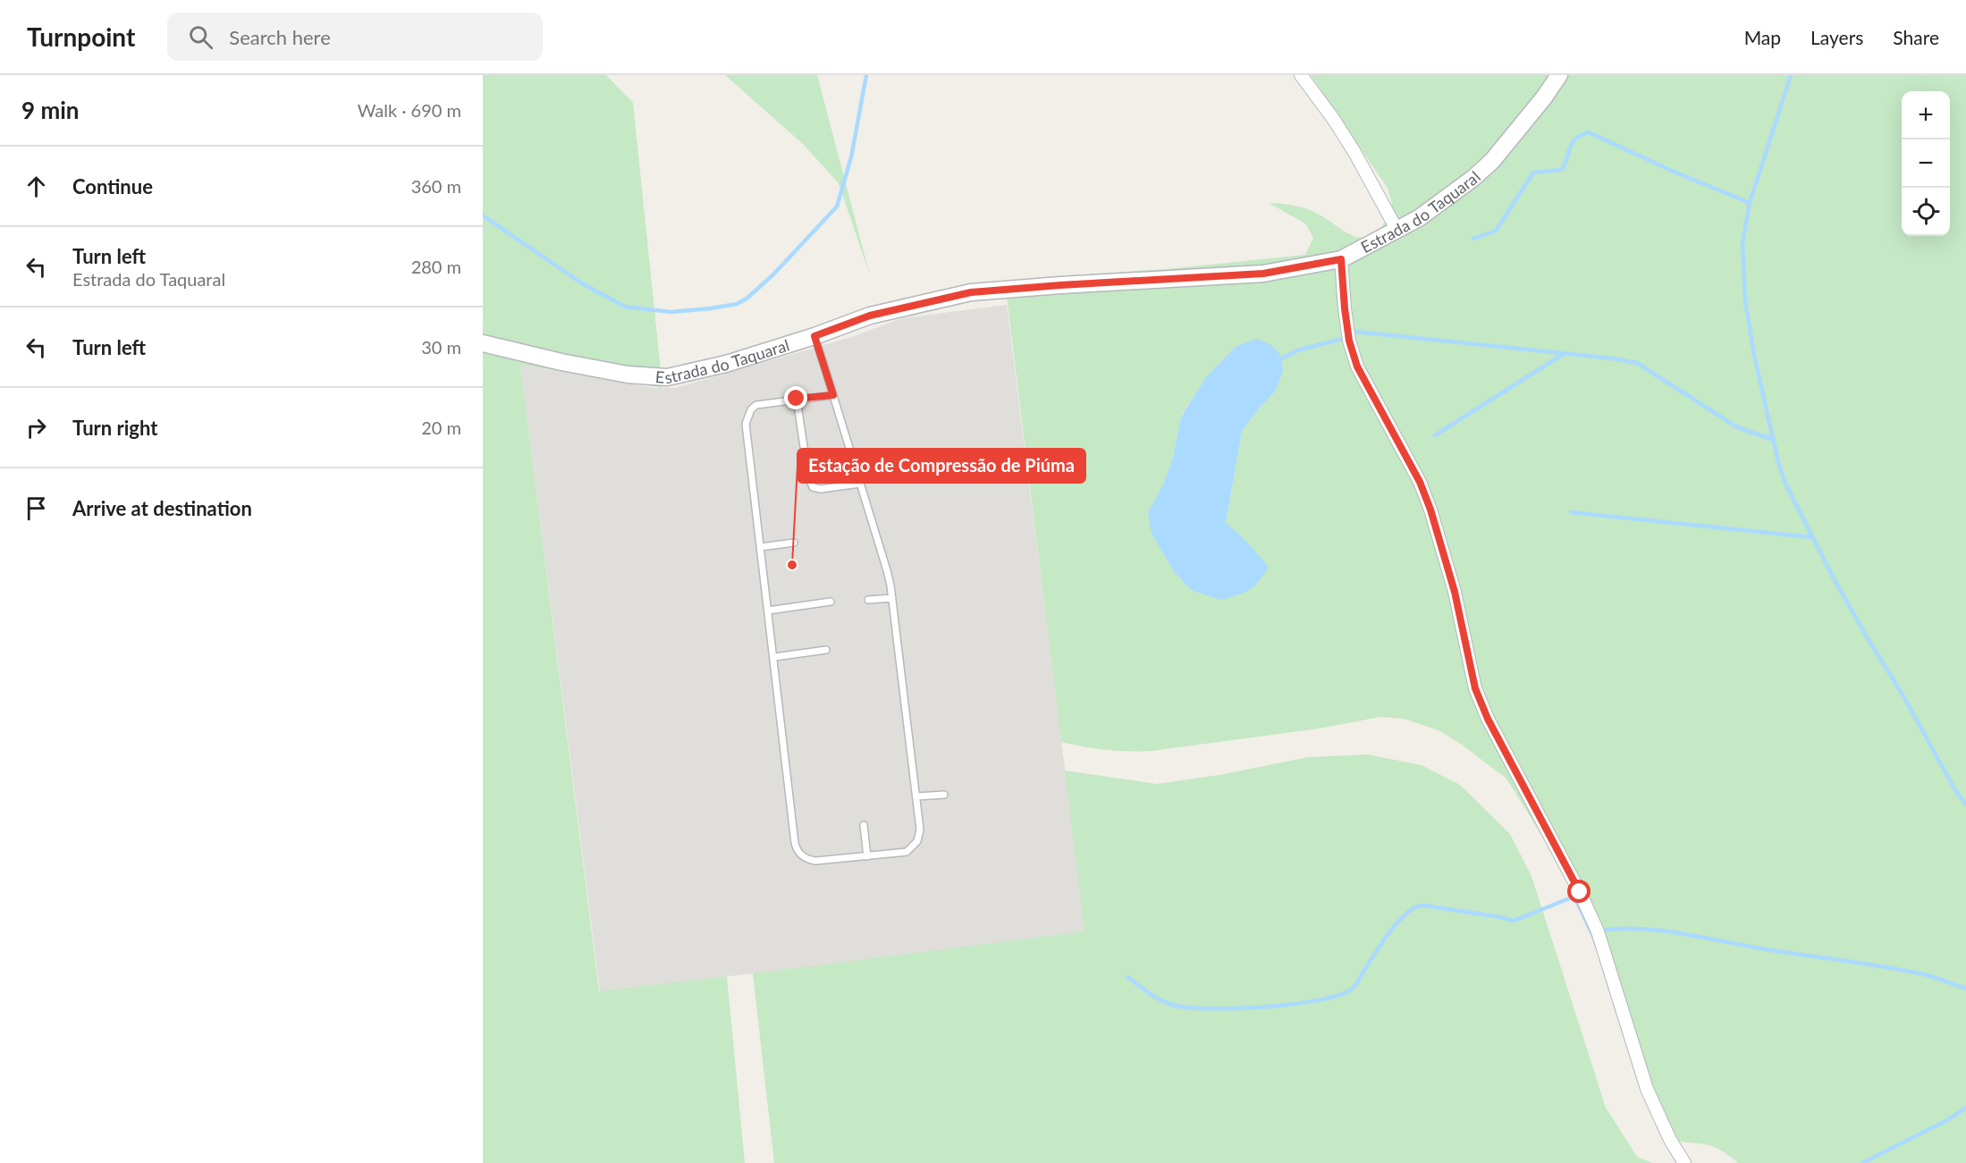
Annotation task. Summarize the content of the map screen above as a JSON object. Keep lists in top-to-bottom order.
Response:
{
  "streets": {
    "street": ["Estrada do Taquaral"]
  },
  "places": ["Estação de Compressão de Piúma"],
  "page": {
    "header": "Turnpoint",
    "search": "Search here",
    "nav": ["Map", "Layers", "Share"],
    "heading": ["9 min", "Walk · 690 m"],
    "map_buttons": ["+", "−"],
    "list": [
      ["Continue", "360 m"],
      ["Turn left", "Estrada do Taquaral", "280 m"],
      ["Turn left", "30 m"],
      ["Turn right", "20 m"],
      "Arrive at destination"
    ]
  }
}
